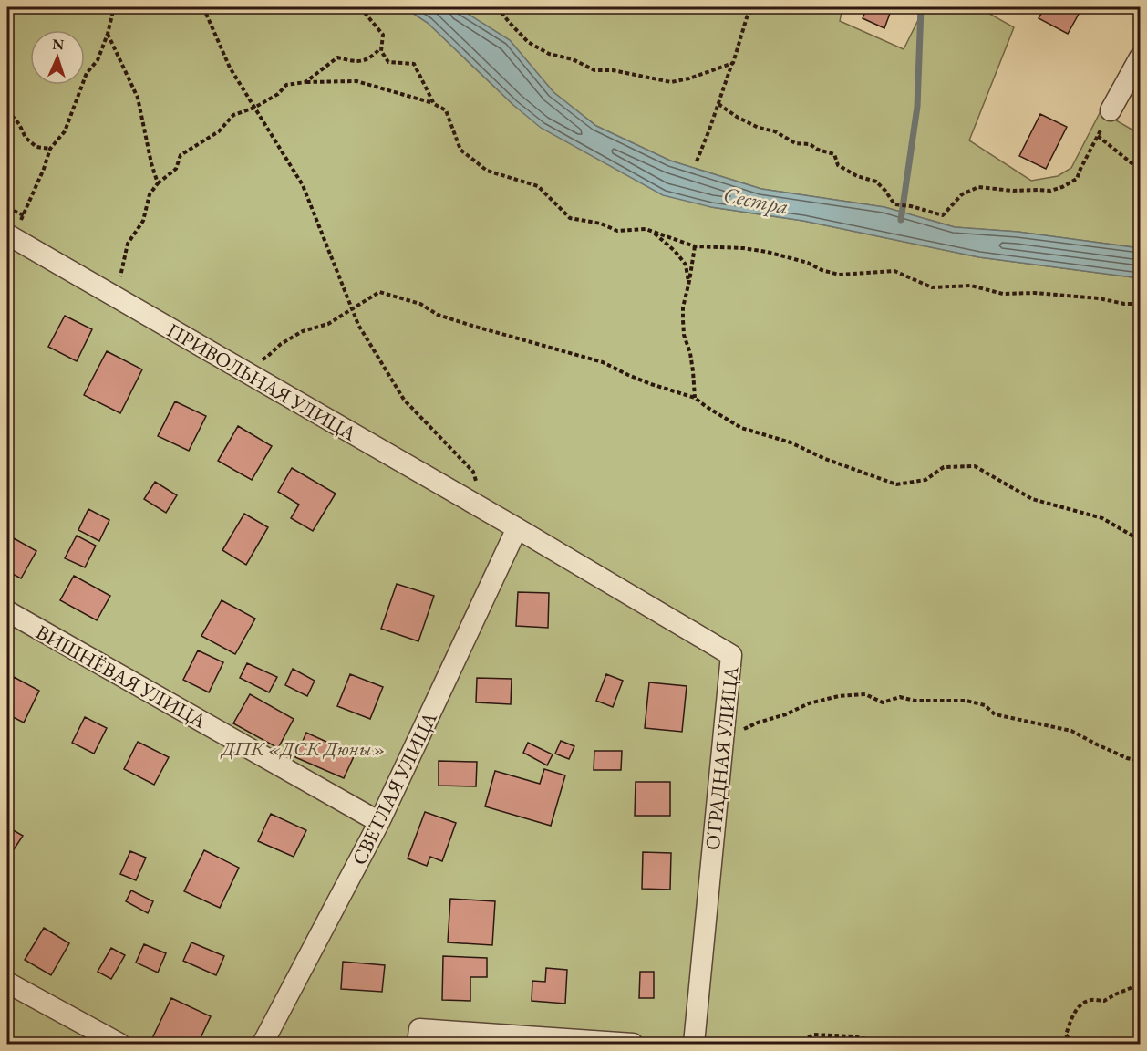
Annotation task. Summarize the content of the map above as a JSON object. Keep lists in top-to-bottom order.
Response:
{
  "streets": {
    "street": [
      "ПРИВОЛЬНАЯ УЛИЦА",
      "ВИШНЁВАЯ УЛИЦА",
      "ОТРАДНАЯ УЛИЦА",
      "СВЕТЛАЯ УЛИЦА"
    ]
  },
  "crossings": [
    ["ПРИВОЛЬНАЯ УЛИЦА", "ОТРАДНАЯ УЛИЦА"],
    ["ПРИВОЛЬНАЯ УЛИЦА", "СВЕТЛАЯ УЛИЦА"],
    ["ВИШНЁВАЯ УЛИЦА", "СВЕТЛАЯ УЛИЦА"],
    ["ОТРАДНАЯ УЛИЦА", "СВЕТЛАЯ УЛИЦА"]
  ],
  "water": ["Сестра"],
  "parks": ["ДПК «ДСК Дюны»"],
  "north": "top"
}
